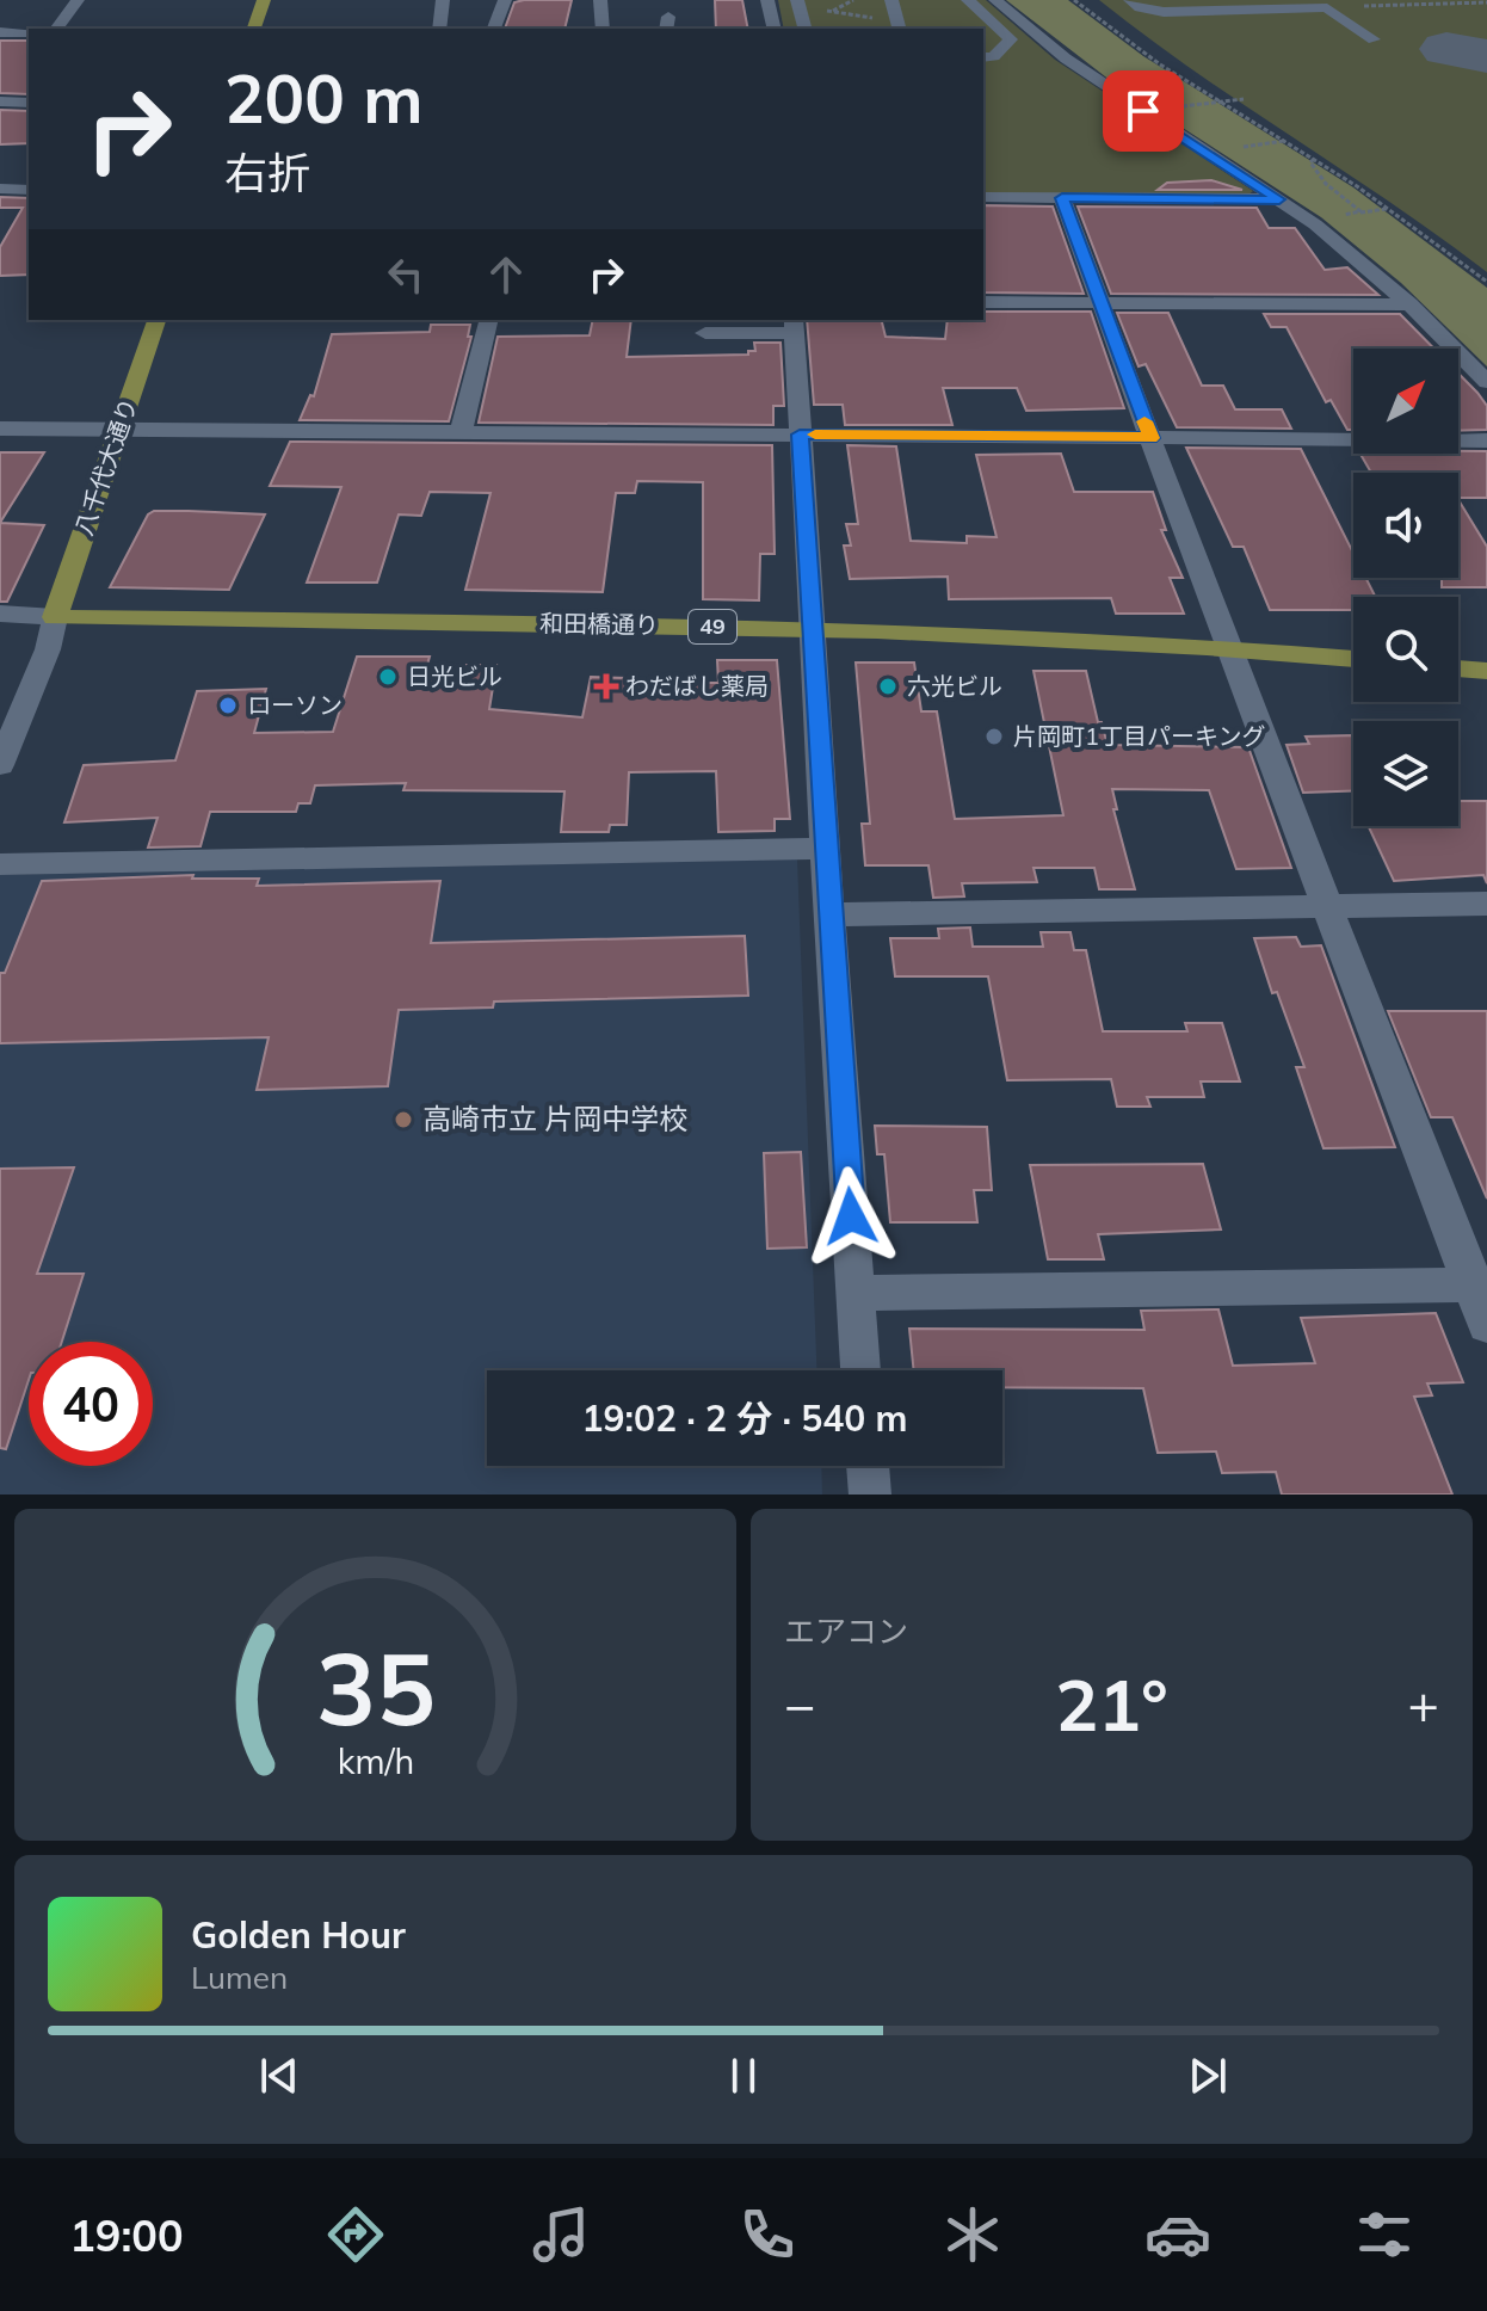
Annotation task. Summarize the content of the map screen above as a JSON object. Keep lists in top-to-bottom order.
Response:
{
  "streets": {
    "main road": ["八千代大通り", "和田橋通り", "49"]
  },
  "crossings": [
    ["八千代大通り", "和田橋通り"]
  ],
  "places": {
    "other": [
      "日光ビル",
      "六光ビル",
      "ローソン",
      "片岡町1丁目パーキング",
      "高崎市立 片岡中学校"
    ],
    "health": ["わだばし薬局"]
  },
  "north": "top right",
  "page": {
    "turn": ["200 m", "右折"],
    "limit": "40",
    "trip": "19:02 · 2 分 · 540 m",
    "tile": "エアコン",
    "heat": ["−", "21°", "+"],
    "song": ["Golden Hour", "Lumen"],
    "tabs": "19:00",
    "gauge": ["35", "km/h"]
  }
}
